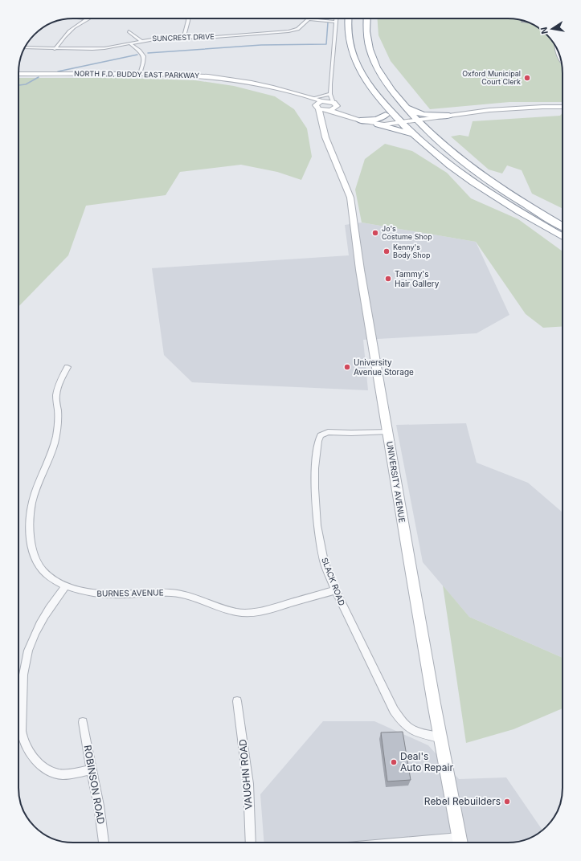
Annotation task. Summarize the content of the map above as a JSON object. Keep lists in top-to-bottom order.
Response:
{
  "streets": {
    "main road": ["NORTH F.D. BUDDY EAST PARKWAY", "UNIVERSITY AVENUE"],
    "street": [
      "SUNCREST DRIVE",
      "SLACK ROAD",
      "BURNES AVENUE",
      "VAUGHN ROAD",
      "ROBINSON ROAD"
    ]
  },
  "crossings": [
    ["UNIVERSITY AVENUE", "SLACK ROAD"],
    ["SLACK ROAD", "BURNES AVENUE"]
  ],
  "places": [
    "Oxford Municipal Court Clerk",
    "Jo's Costume Shop",
    "Kenny's Body Shop",
    "Tammy's Hair Gallery",
    "University Avenue Storage",
    "Deal's Auto Repair",
    "Rebel Rebuilders"
  ],
  "north": "left"
}
